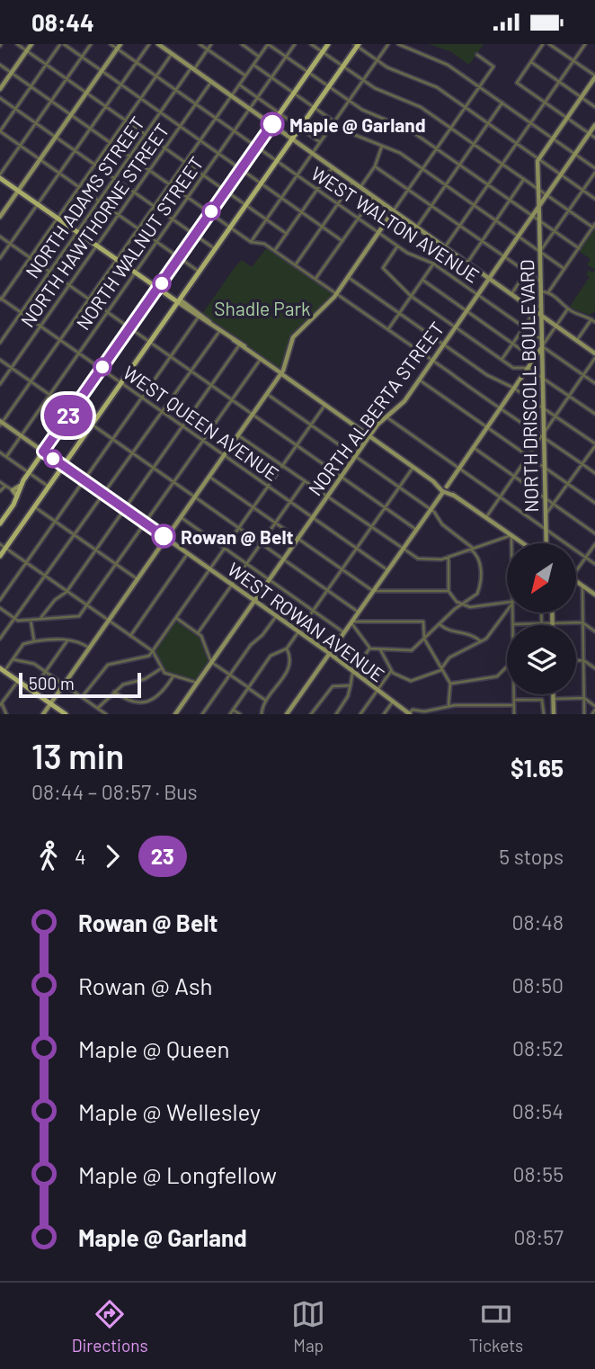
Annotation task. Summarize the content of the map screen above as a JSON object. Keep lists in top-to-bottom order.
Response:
{
  "streets": {
    "street": [
      "NORTH ADAMS STREET",
      "WEST WALTON AVENUE",
      "NORTH HAWTHORNE STREET",
      "NORTH WALNUT STREET",
      "NORTH DRISCOLL BOULEVARD",
      "NORTH ALBERTA STREET",
      "WEST QUEEN AVENUE",
      "WEST ROWAN AVENUE"
    ]
  },
  "crossings": [
    ["NORTH ADAMS STREET", "WEST WALTON AVENUE"],
    ["NORTH ADAMS STREET", "WEST QUEEN AVENUE"],
    ["WEST WALTON AVENUE", "NORTH HAWTHORNE STREET"],
    ["WEST WALTON AVENUE", "NORTH WALNUT STREET"],
    ["WEST WALTON AVENUE", "NORTH DRISCOLL BOULEVARD"],
    ["WEST WALTON AVENUE", "NORTH ALBERTA STREET"],
    ["NORTH HAWTHORNE STREET", "WEST QUEEN AVENUE"],
    ["NORTH WALNUT STREET", "WEST QUEEN AVENUE"],
    ["NORTH WALNUT STREET", "WEST ROWAN AVENUE"],
    ["NORTH DRISCOLL BOULEVARD", "NORTH ALBERTA STREET"],
    ["NORTH ALBERTA STREET", "WEST QUEEN AVENUE"],
    ["NORTH ALBERTA STREET", "WEST ROWAN AVENUE"]
  ],
  "parks": ["Shadle Park"],
  "places": ["Maple @ Garland", "Rowan @ Belt"],
  "lines": ["bus line 23"],
  "scale_bar": "500 m",
  "north": "bottom left",
  "page": {
    "status": "08:44",
    "on_map": "23",
    "scale": "500 m",
    "heading": ["13 min", "08:44 – 08:57 · Bus", "$1.65"],
    "legs": ["4", "23", "5 stops"],
    "list": [
      {
        "name": "Rowan @ Belt",
        "value": "08:48"
      },
      {
        "name": "Rowan @ Ash",
        "value": "08:50"
      },
      {
        "name": "Maple @ Queen",
        "value": "08:52"
      },
      {
        "name": "Maple @ Wellesley",
        "value": "08:54"
      },
      {
        "name": "Maple @ Longfellow",
        "value": "08:55"
      },
      {
        "name": "Maple @ Garland",
        "value": "08:57"
      }
    ],
    "tabs": ["Directions", "Map", "Tickets"]
  }
}
